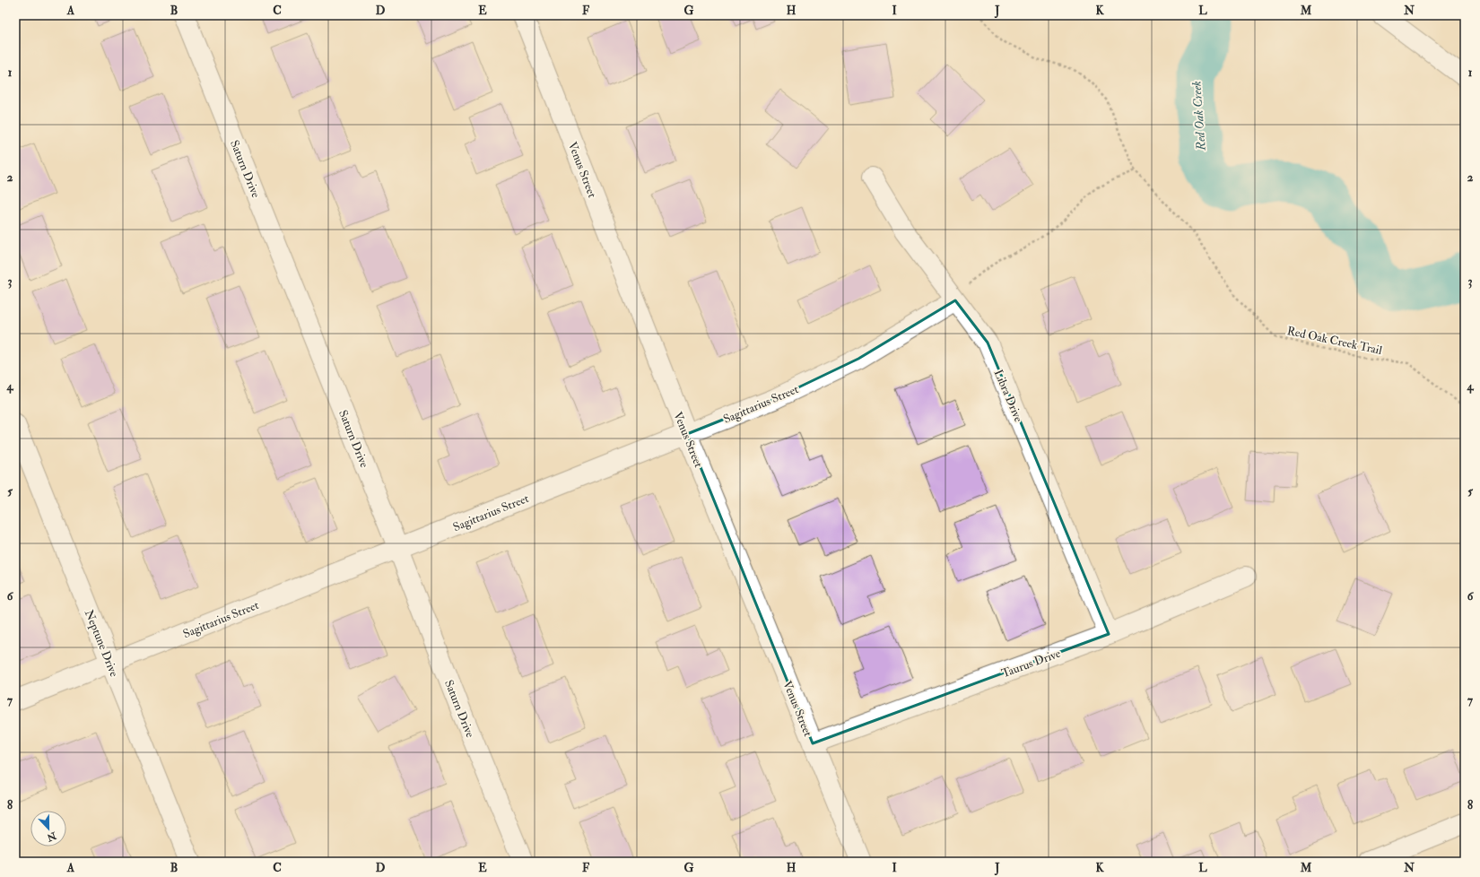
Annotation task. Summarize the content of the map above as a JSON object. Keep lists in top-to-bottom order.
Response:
{
  "streets": {
    "street": [
      "Saturn Drive",
      "Venus Street",
      "Libra Drive",
      "Sagittarius Street",
      "Neptune Drive",
      "Taurus Drive"
    ],
    "path": ["Red Oak Creek Trail"]
  },
  "crossings": [
    ["Saturn Drive", "Sagittarius Street"],
    ["Venus Street", "Sagittarius Street"],
    ["Venus Street", "Taurus Drive"],
    ["Libra Drive", "Sagittarius Street"],
    ["Libra Drive", "Taurus Drive"],
    ["Sagittarius Street", "Neptune Drive"]
  ],
  "water": ["Red Oak Creek"],
  "north": "bottom",
  "grid": {
    "columns": [
      "A",
      "B",
      "C",
      "D",
      "E",
      "F",
      "G",
      "H",
      "I",
      "J",
      "K",
      "L",
      "M",
      "N"
    ],
    "rows": [
      "1",
      "2",
      "3",
      "4",
      "5",
      "6",
      "7",
      "8"
    ]
  }
}
